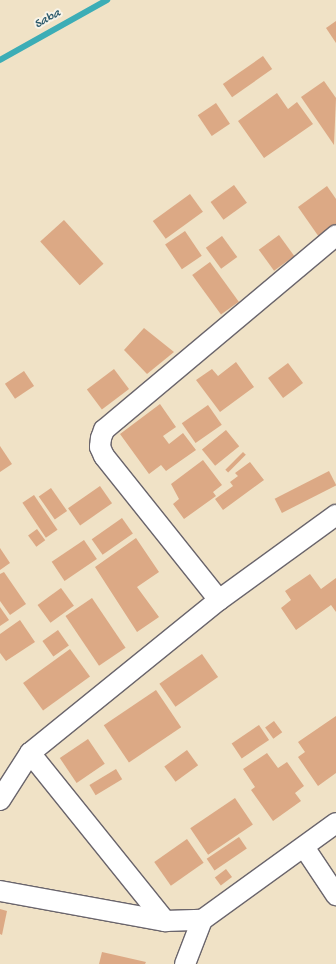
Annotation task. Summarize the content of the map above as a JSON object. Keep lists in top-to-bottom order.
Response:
{
  "water": ["Saba"]
}
